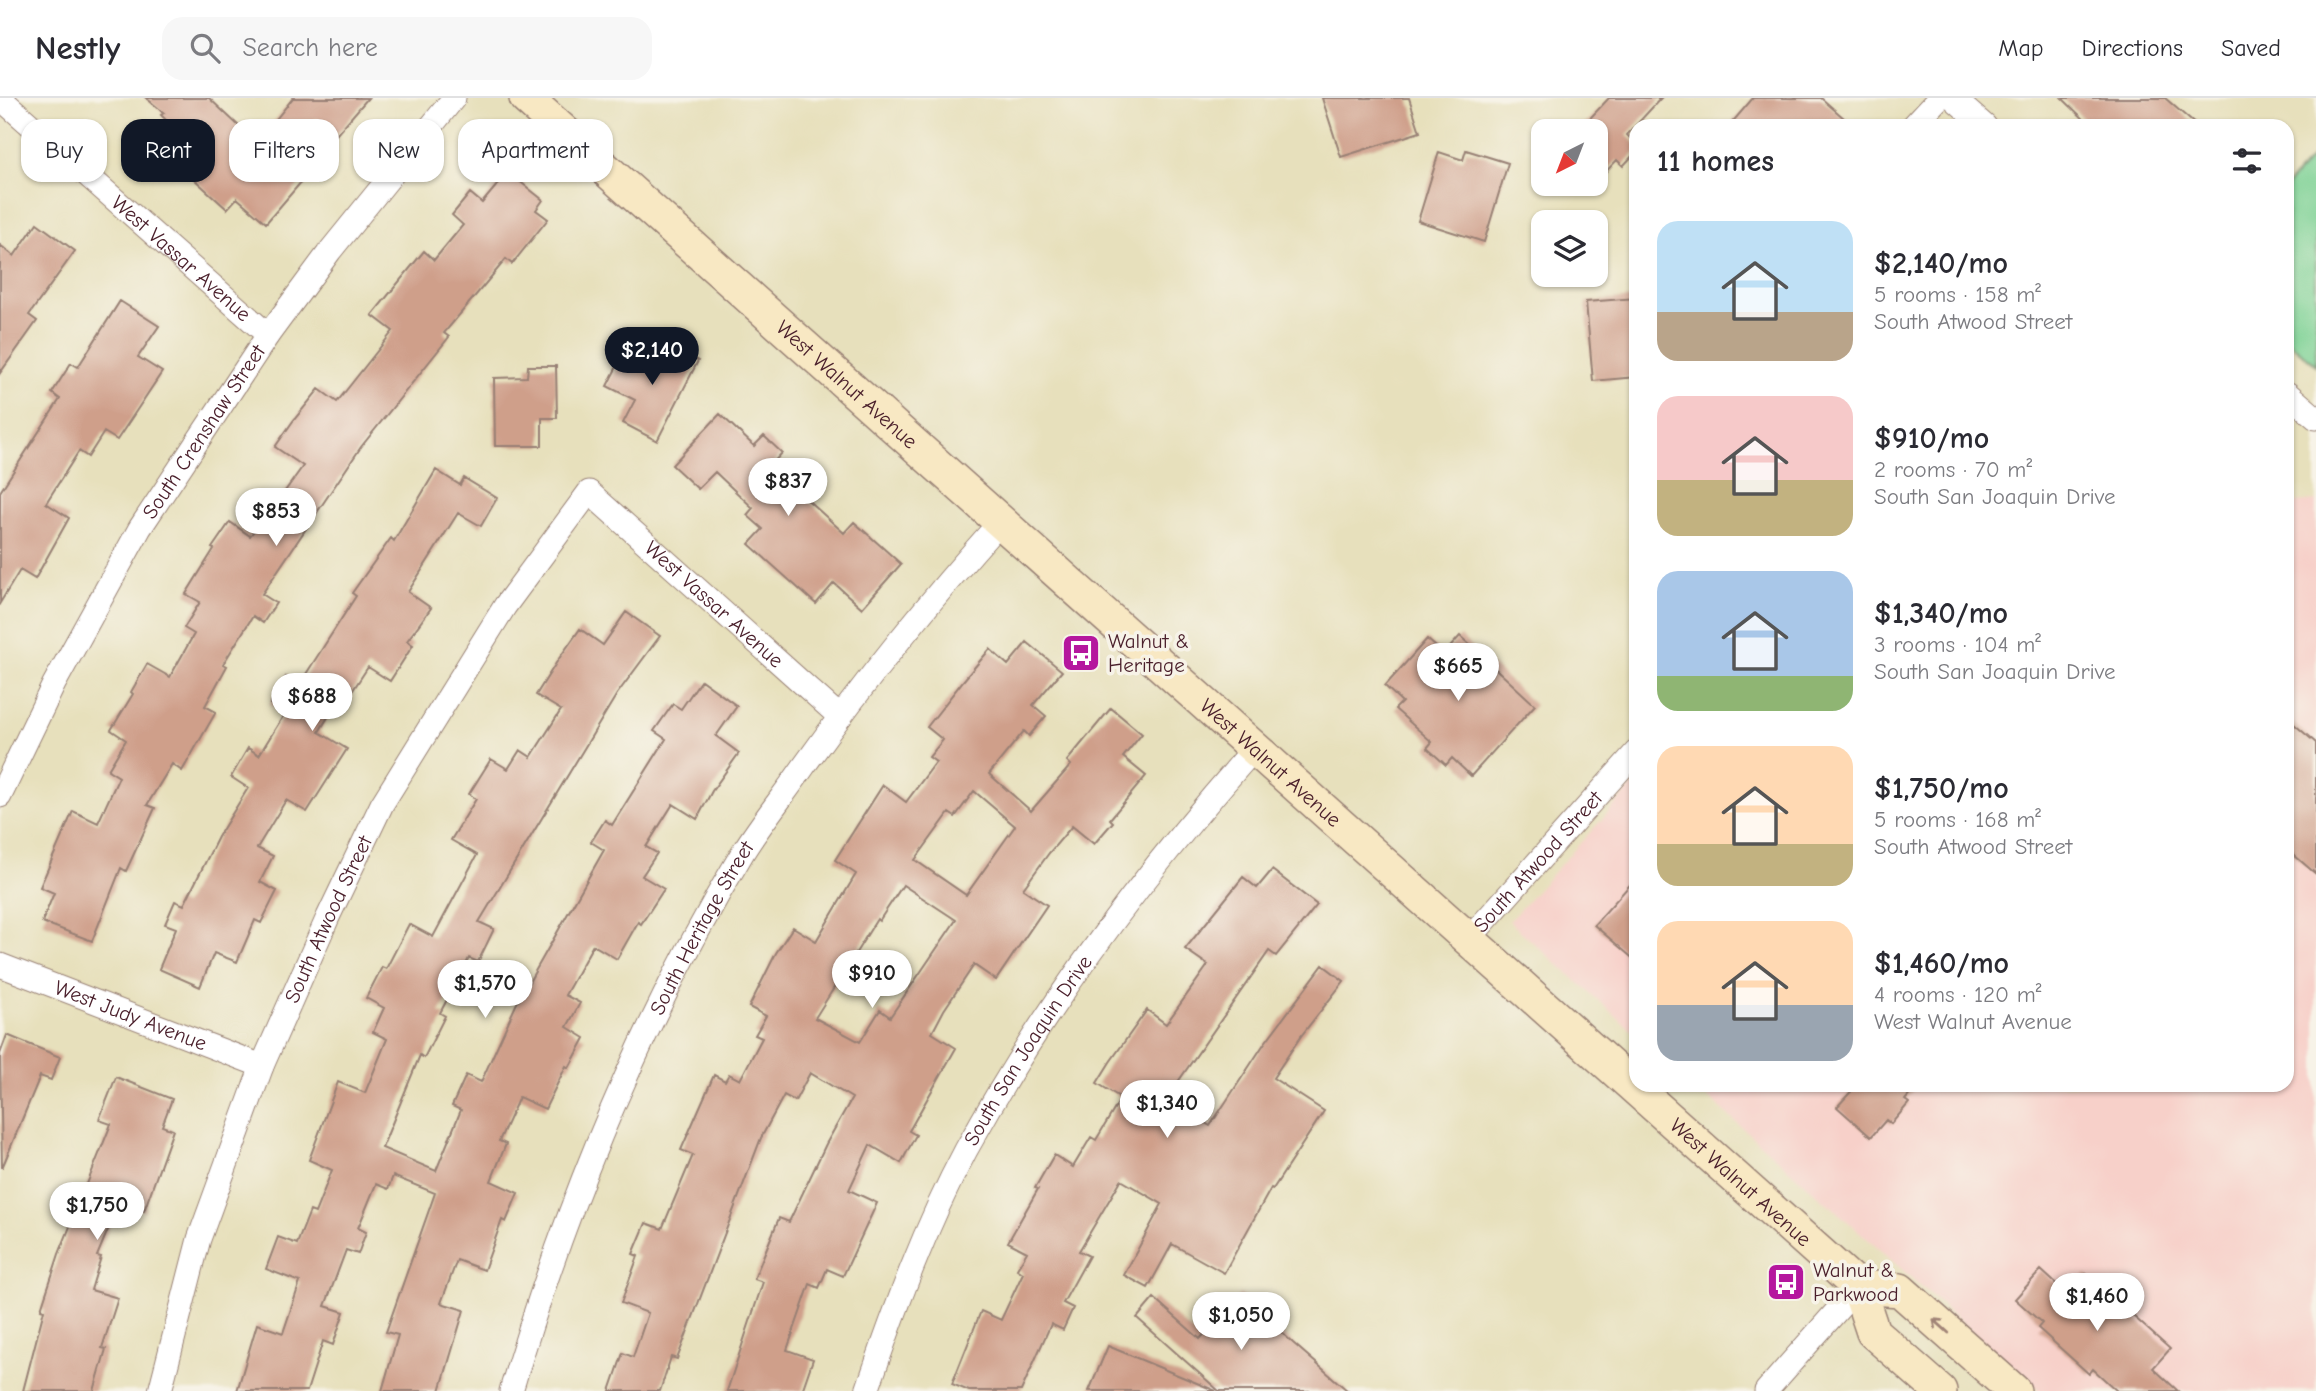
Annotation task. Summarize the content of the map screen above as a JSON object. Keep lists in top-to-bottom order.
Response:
{
  "streets": {
    "main road": ["West Walnut Avenue"],
    "street": [
      "West Vassar Avenue",
      "South Crenshaw Street",
      "South Atwood Street",
      "South Heritage Street",
      "West Judy Avenue",
      "South San Joaquin Drive"
    ]
  },
  "crossings": [
    ["West Vassar Avenue", "South Crenshaw Street"],
    ["West Vassar Avenue", "South Atwood Street"],
    ["West Vassar Avenue", "South Heritage Street"],
    ["West Walnut Avenue", "South Atwood Street"],
    ["West Walnut Avenue", "South Heritage Street"],
    ["West Walnut Avenue", "South San Joaquin Drive"],
    ["South Atwood Street", "West Judy Avenue"]
  ],
  "places": {
    "bus stop": ["Walnut & Heritage", "Walnut & Parkwood"]
  },
  "north": "bottom left",
  "page": {
    "header": "Nestly",
    "search": "Search here",
    "nav": ["Map", "Directions", "Saved"],
    "chip": [
      "Buy",
      "Rent",
      "Filters",
      "New",
      "Apartment"
    ],
    "heading": "11 homes",
    "list": [
      {
        "name": "$2,140/mo",
        "note": "5 rooms · 158 m² · South Atwood Street"
      },
      {
        "name": "$910/mo",
        "note": "2 rooms · 70 m² · South San Joaquin Drive"
      },
      {
        "name": "$1,340/mo",
        "note": "3 rooms · 104 m² · South San Joaquin Drive"
      },
      {
        "name": "$1,750/mo",
        "note": "5 rooms · 168 m² · South Atwood Street"
      },
      {
        "name": "$1,460/mo",
        "note": "4 rooms · 120 m² · West Walnut Avenue"
      }
    ],
    "price": [
      "$2,140",
      "$837",
      "$853",
      "$665",
      "$688",
      "$910",
      "$1,570",
      "$1,340",
      "$1,750",
      "$1,460",
      "$1,050"
    ]
  }
}
